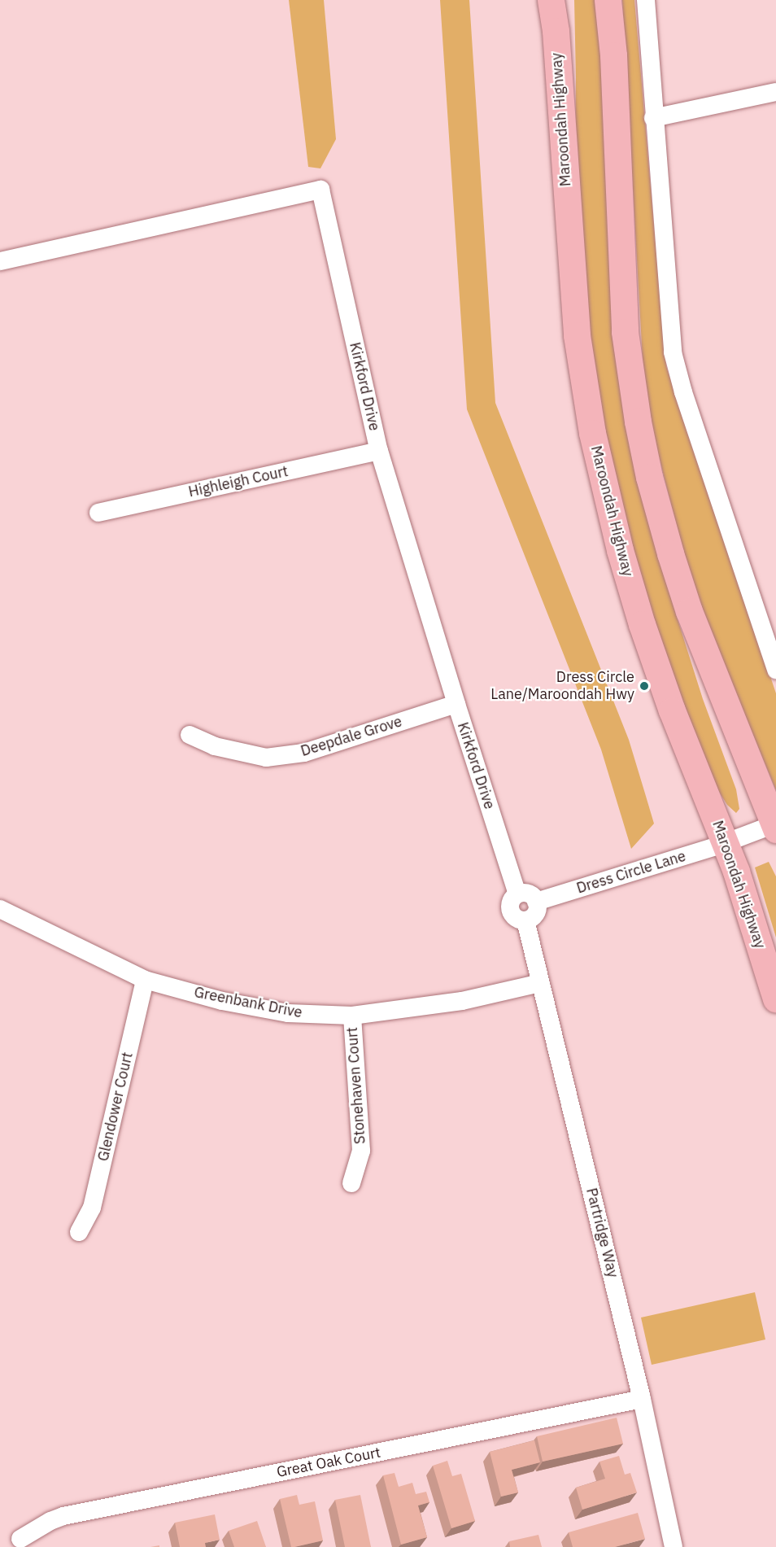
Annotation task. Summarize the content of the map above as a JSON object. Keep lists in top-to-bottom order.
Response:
{
  "streets": {
    "highway": ["Maroondah Highway"],
    "street": [
      "Kirkford Drive",
      "Highleigh Court",
      "Deepdale Grove",
      "Dress Circle Lane",
      "Greenbank Drive",
      "Stonehaven Court",
      "Glendower Court",
      "Partridge Way",
      "Great Oak Court"
    ]
  },
  "crossings": [
    ["Maroondah Highway", "Dress Circle Lane"],
    ["Kirkford Drive", "Highleigh Court"],
    ["Kirkford Drive", "Deepdale Grove"],
    ["Kirkford Drive", "Dress Circle Lane"],
    ["Kirkford Drive", "Partridge Way"],
    ["Dress Circle Lane", "Partridge Way"],
    ["Greenbank Drive", "Stonehaven Court"],
    ["Greenbank Drive", "Glendower Court"],
    ["Greenbank Drive", "Partridge Way"],
    ["Partridge Way", "Great Oak Court"]
  ],
  "places": ["Dress Circle Lane/Maroondah Hwy"]
}
